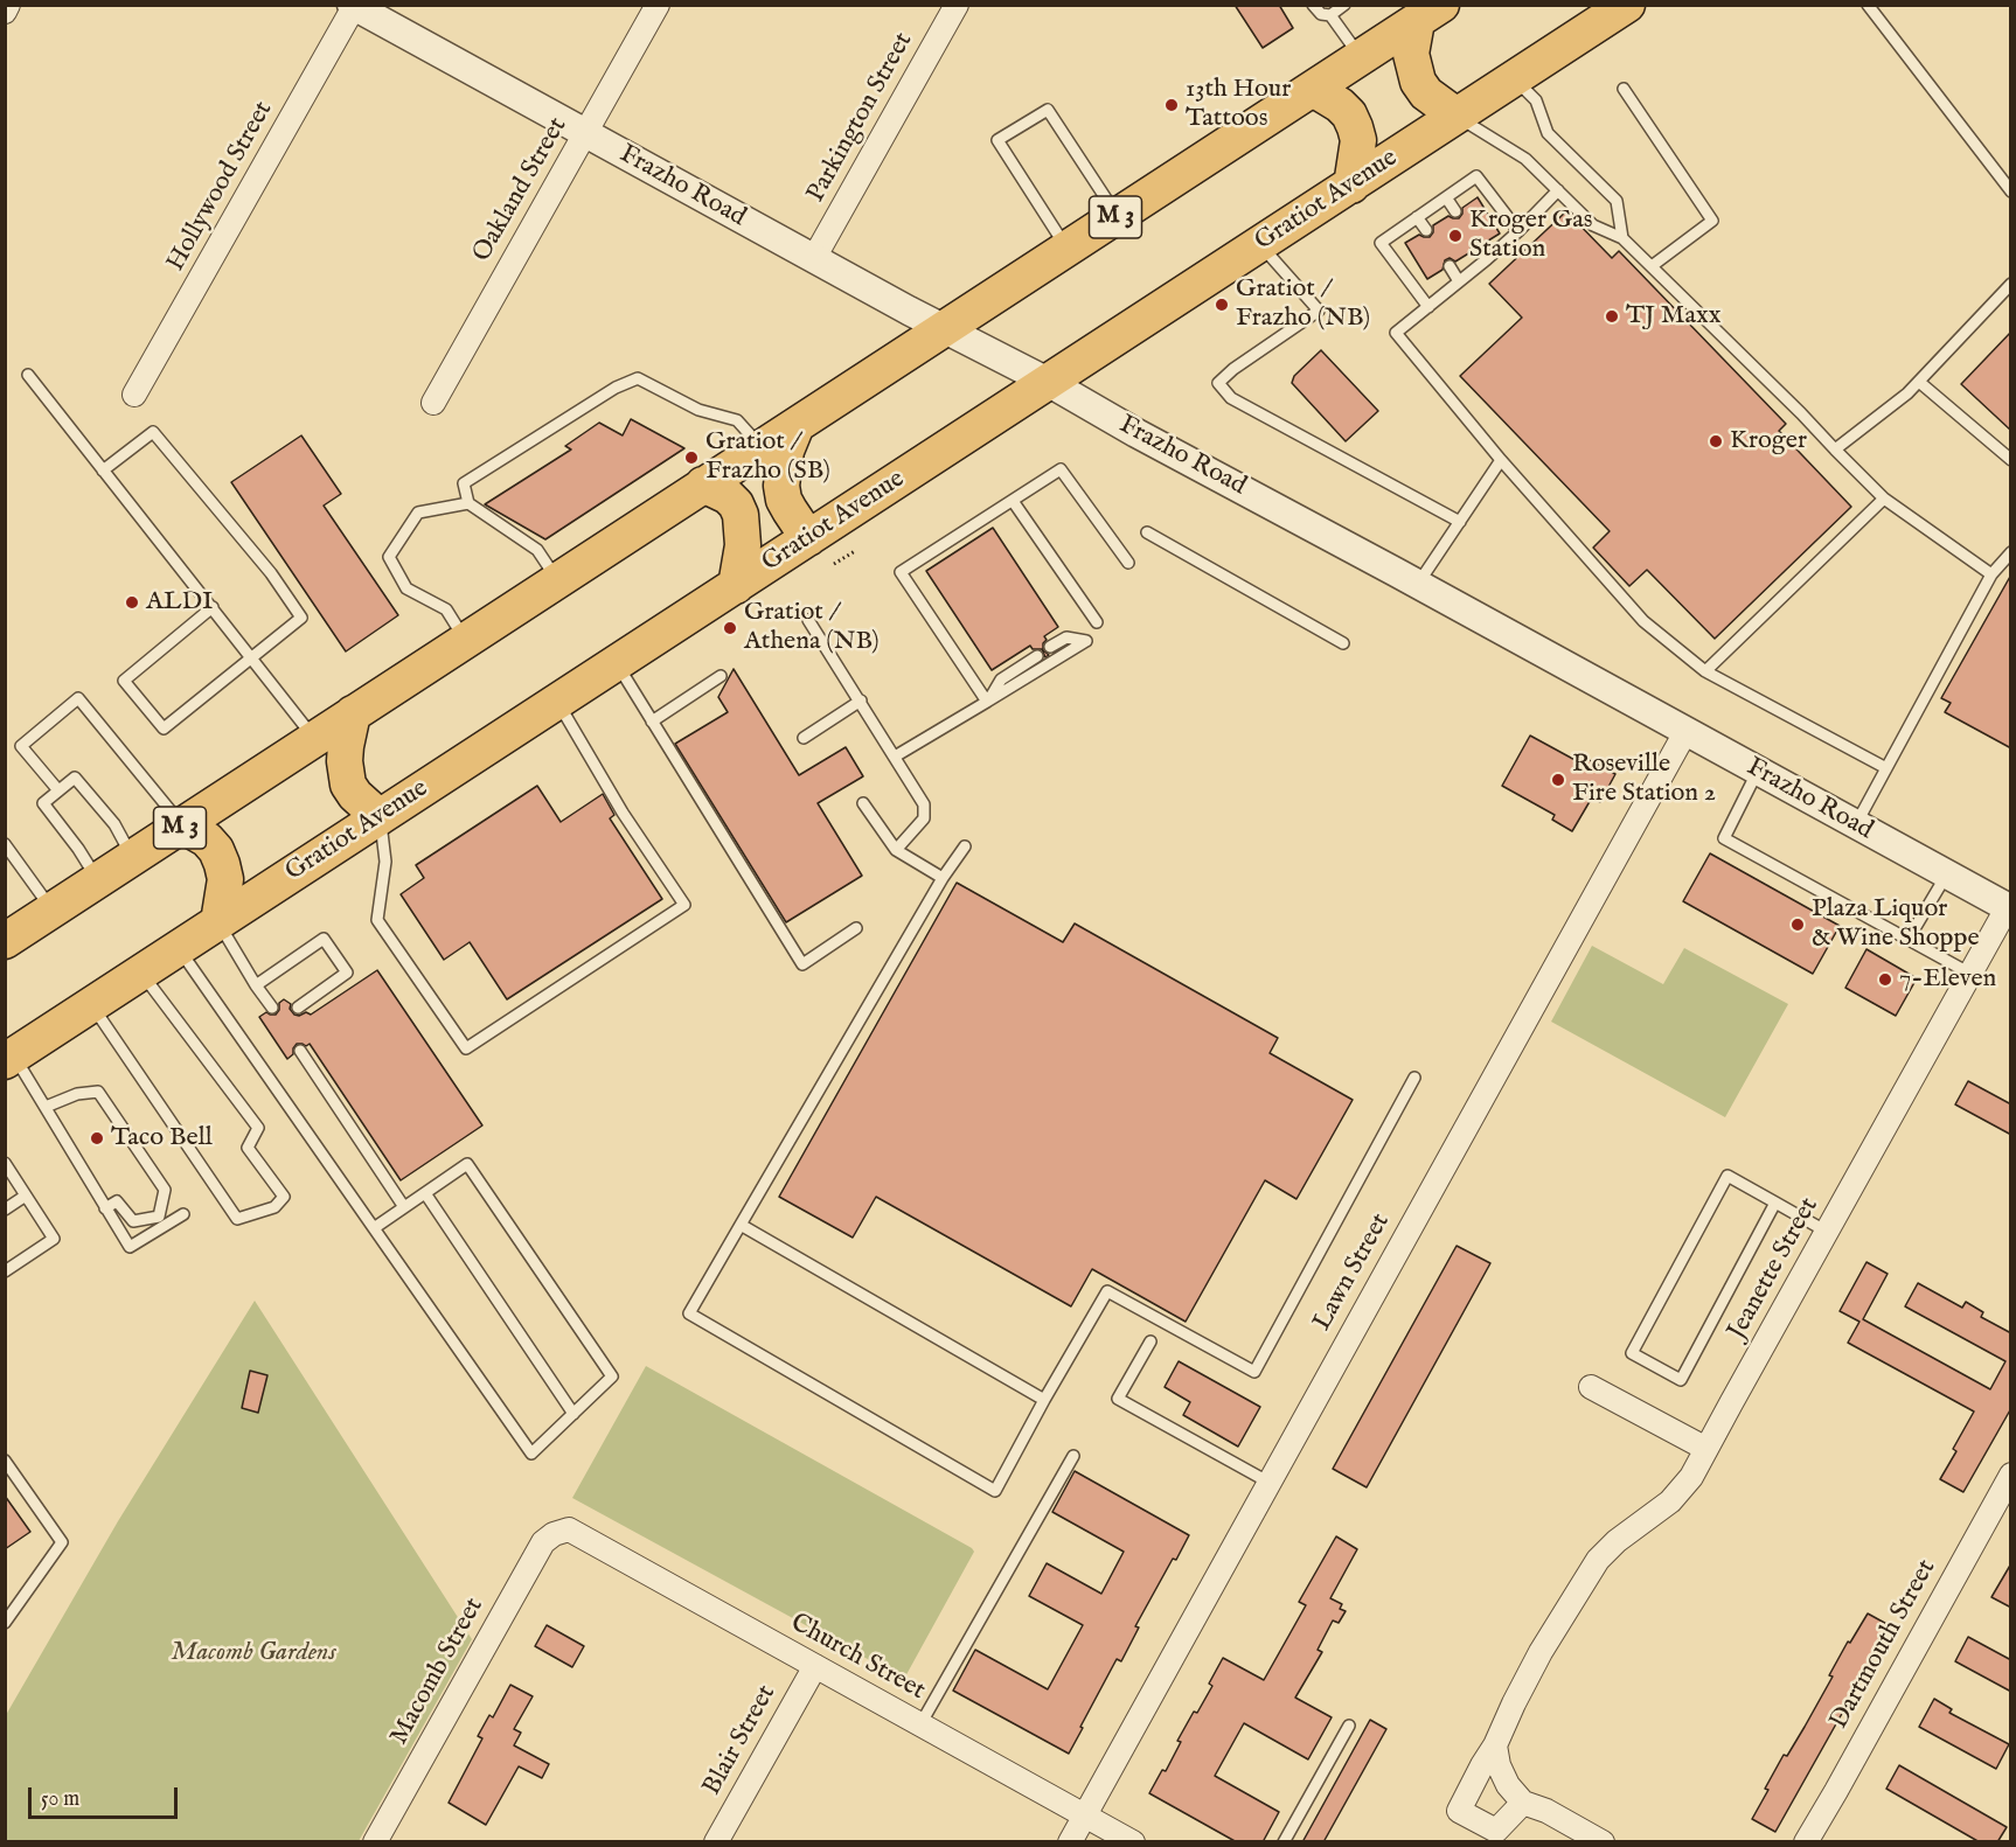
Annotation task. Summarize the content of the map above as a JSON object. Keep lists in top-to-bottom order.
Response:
{
  "streets": {
    "main road": ["Gratiot Avenue", "M 3"],
    "street": [
      "Parkington Street",
      "Hollywood Street",
      "Frazho Road",
      "Oakland Street",
      "Jeanette Street",
      "Lawn Street",
      "Dartmouth Street",
      "Church Street",
      "Macomb Street",
      "Blair Street"
    ]
  },
  "crossings": [
    ["Parkington Street", "Frazho Road"],
    ["Hollywood Street", "Frazho Road"],
    ["Frazho Road", "Oakland Street"],
    ["Frazho Road", "Gratiot Avenue"],
    ["Frazho Road", "M 3"],
    ["Frazho Road", "Jeanette Street"],
    ["Frazho Road", "Lawn Street"],
    ["Lawn Street", "Church Street"],
    ["Church Street", "Macomb Street"],
    ["Church Street", "Blair Street"]
  ],
  "parks": ["Macomb Gardens"],
  "places": [
    "13th Hour Tattoos",
    "Kroger Gas Station",
    "Gratiot / Frazho (NB)",
    "TJ Maxx",
    "Kroger",
    "Gratiot / Frazho (SB)",
    "ALDI",
    "Gratiot / Athena (NB)",
    "Roseville Fire Station 2",
    "Plaza Liquor & Wine Shoppe",
    "7-Eleven",
    "Taco Bell"
  ],
  "scale_bar": "50 m"
}
